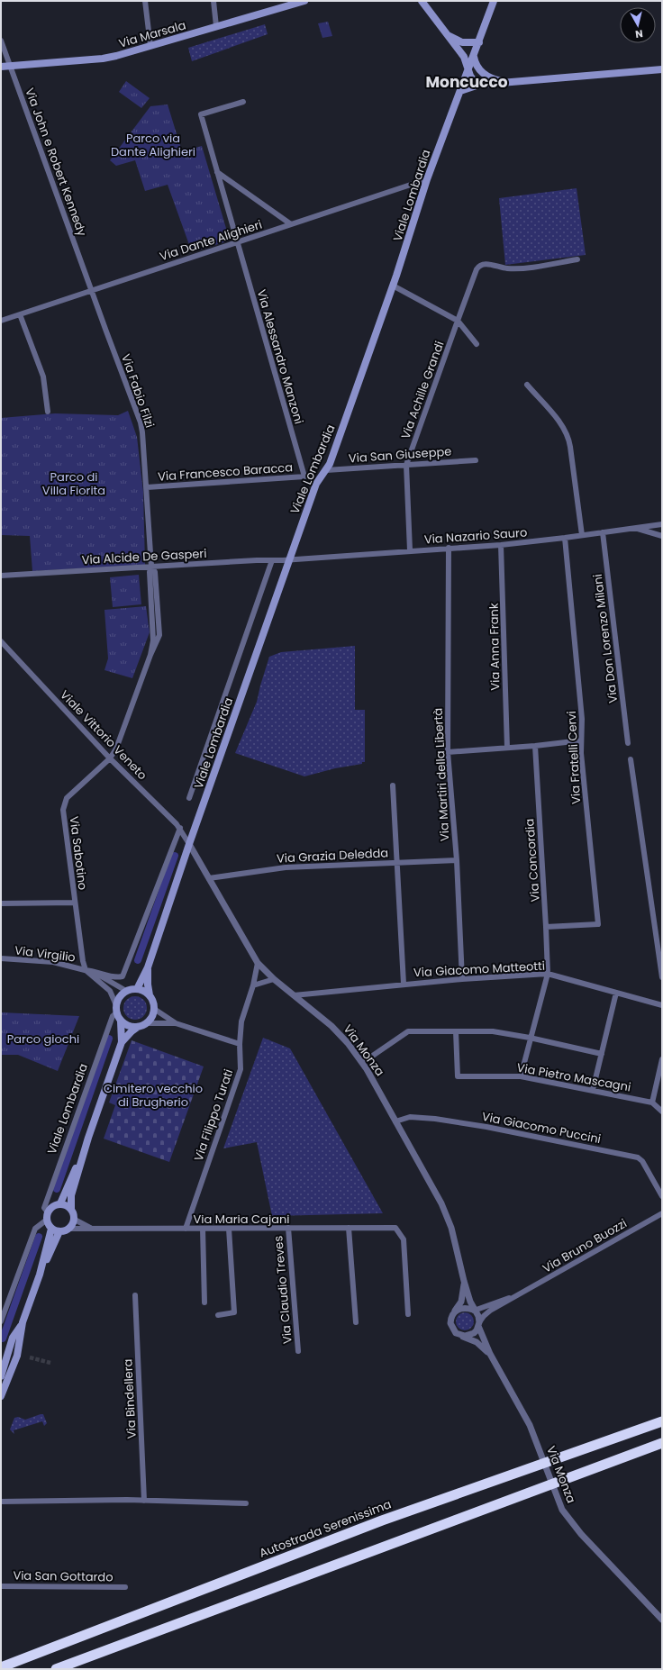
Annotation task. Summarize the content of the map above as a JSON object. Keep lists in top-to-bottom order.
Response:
{
  "streets": {
    "highway": ["Autostrada Serenissima"],
    "main road": ["Via Marsala", "Viale Lombardia"],
    "street": [
      "Via John e Robert Kennedy",
      "Via Dante Alighieri",
      "Via Alessandro Manzoni",
      "Via Achille Grandi",
      "Via Fabio Filzi",
      "Via San Giuseppe",
      "Via Francesco Baracca",
      "Via Nazario Sauro",
      "Via Alcide De Gasperi",
      "Via Don Lorenzo Milani",
      "Via Anna Frank",
      "Viale Vittorio Veneto",
      "Via Fratelli Cervi",
      "Via Martiri della Libertà",
      "Via Sabotino",
      "Via Grazia Deledda",
      "Via Concordia",
      "Via Virgilio",
      "Via Giacomo Matteotti",
      "Via Monza",
      "Via Pietro Mascagni",
      "Via Filippo Turati",
      "Via Giacomo Puccini",
      "Via Maria Cajani",
      "Via Bruno Buozzi",
      "Via Claudio Treves",
      "Via Bindellera",
      "Via San Gottardo"
    ]
  },
  "crossings": [
    ["Via Marsala", "Via John e Robert Kennedy"],
    ["Via John e Robert Kennedy", "Via Dante Alighieri"],
    ["Via John e Robert Kennedy", "Via Fabio Filzi"],
    ["Viale Lombardia", "Via Dante Alighieri"],
    ["Viale Lombardia", "Via San Giuseppe"],
    ["Viale Lombardia", "Via Nazario Sauro"],
    ["Viale Lombardia", "Via Alcide De Gasperi"],
    ["Viale Lombardia", "Viale Vittorio Veneto"],
    ["Viale Lombardia", "Via Virgilio"],
    ["Viale Lombardia", "Via Monza"],
    ["Viale Lombardia", "Via Maria Cajani"],
    ["Via Dante Alighieri", "Via Alessandro Manzoni"],
    ["Via Dante Alighieri", "Via Fabio Filzi"],
    ["Via Alessandro Manzoni", "Via Francesco Baracca"],
    ["Via Achille Grandi", "Via San Giuseppe"],
    ["Via Fabio Filzi", "Via Francesco Baracca"],
    ["Via Fabio Filzi", "Via Alcide De Gasperi"],
    ["Via Fabio Filzi", "Via Sabotino"],
    ["Via Nazario Sauro", "Via Alcide De Gasperi"],
    ["Via Nazario Sauro", "Via Don Lorenzo Milani"],
    ["Via Nazario Sauro", "Via Anna Frank"],
    ["Via Nazario Sauro", "Via Fratelli Cervi"],
    ["Via Nazario Sauro", "Via Martiri della Libertà"],
    ["Viale Vittorio Veneto", "Via Sabotino"],
    ["Viale Vittorio Veneto", "Via Monza"],
    ["Via Fratelli Cervi", "Via Concordia"],
    ["Via Martiri della Libertà", "Via Grazia Deledda"],
    ["Via Martiri della Libertà", "Via Giacomo Matteotti"],
    ["Via Sabotino", "Via Virgilio"],
    ["Via Grazia Deledda", "Via Monza"],
    ["Via Concordia", "Via Giacomo Matteotti"],
    ["Via Concordia", "Via Pietro Mascagni"],
    ["Via Giacomo Matteotti", "Via Monza"],
    ["Via Monza", "Via Filippo Turati"],
    ["Via Monza", "Via Giacomo Puccini"],
    ["Via Monza", "Via Bruno Buozzi"],
    ["Via Filippo Turati", "Via Maria Cajani"],
    ["Via Maria Cajani", "Via Claudio Treves"]
  ],
  "districts": ["Moncucco"],
  "parks": [
    "Parco via Dante Alighieri",
    "Parco di Villa Fiorita",
    "Parco giochi",
    "Cimitero vecchio di Brugherio"
  ],
  "north": "bottom"
}
